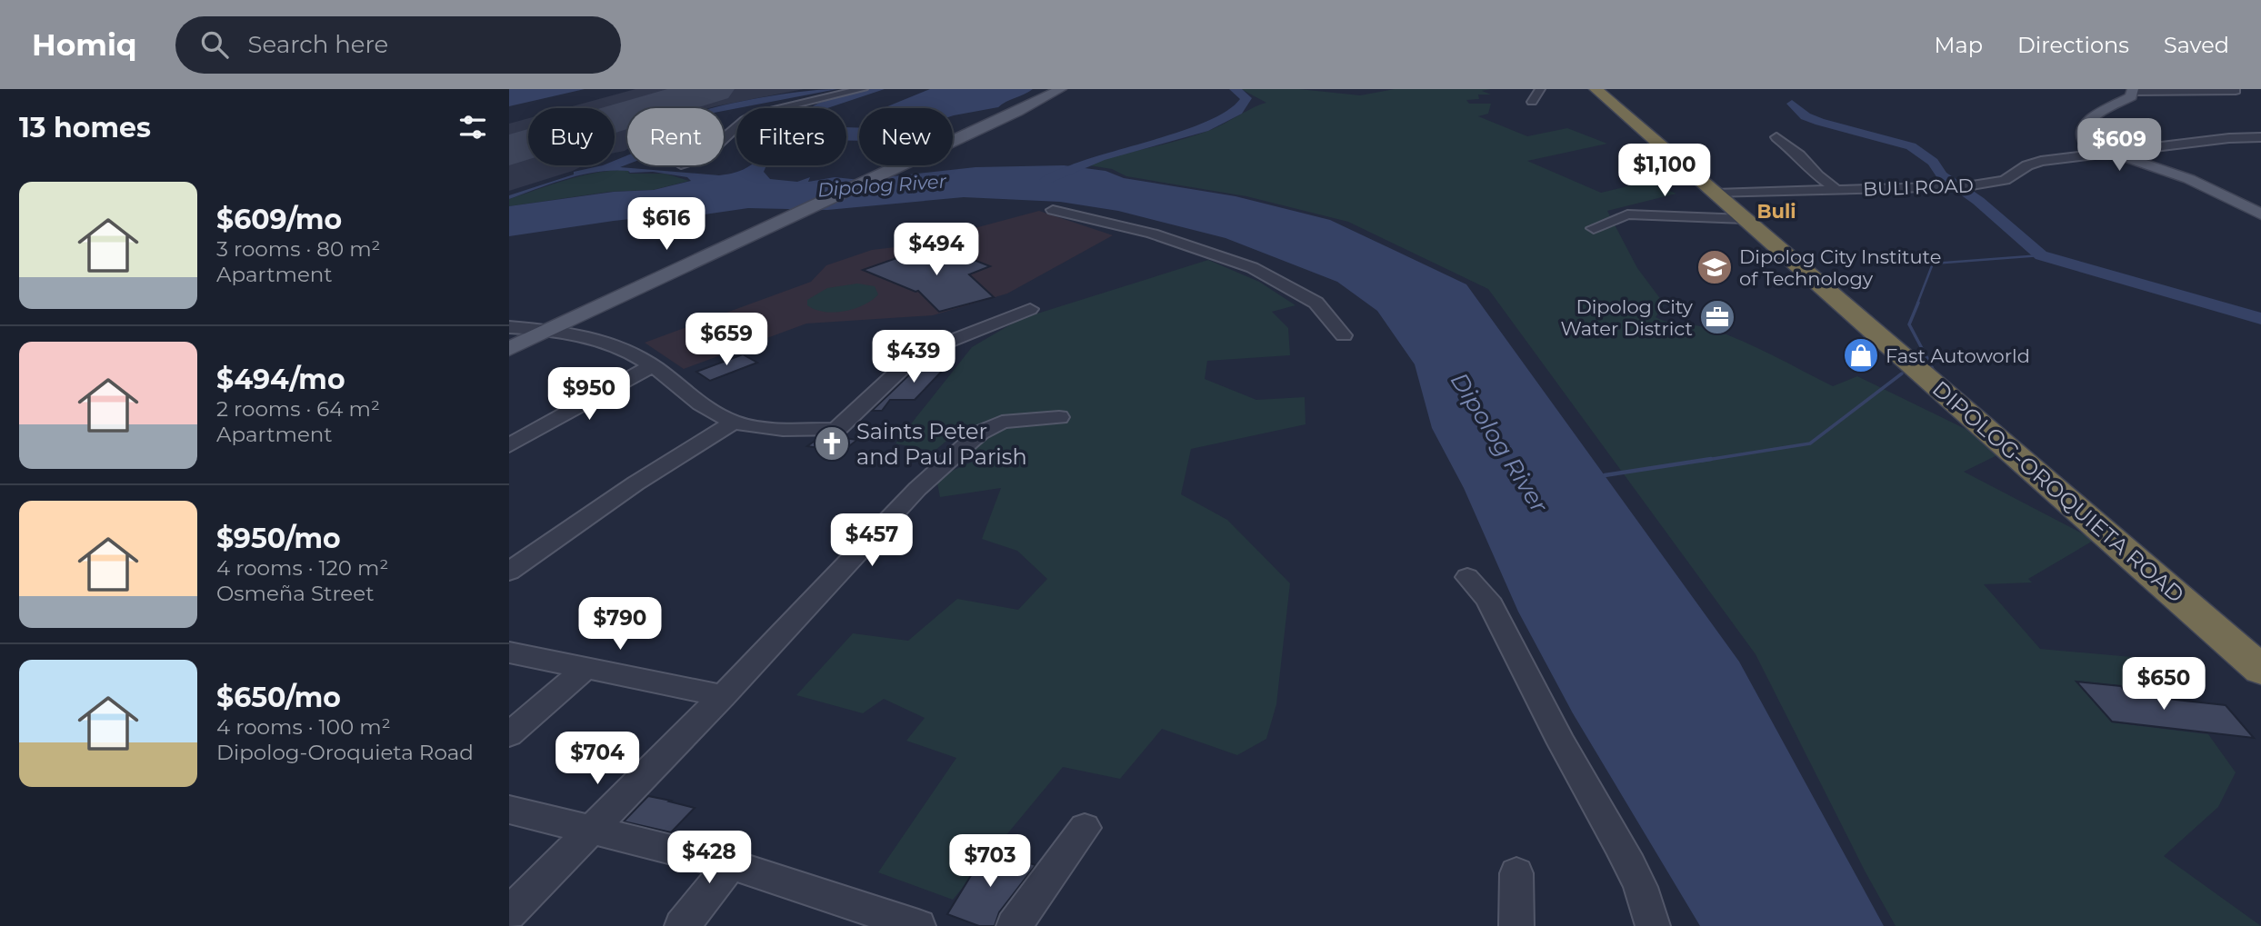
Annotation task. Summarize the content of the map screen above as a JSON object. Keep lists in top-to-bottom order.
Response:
{
  "streets": {
    "highway": ["DIPOLOG-OROQUIETA ROAD"],
    "street": ["BULI ROAD"]
  },
  "crossings": [
    ["BULI ROAD", "DIPOLOG-OROQUIETA ROAD"]
  ],
  "districts": ["Buli"],
  "water": ["Dipolog River"],
  "places": {
    "school or university": ["Dipolog City Institute of Technology"],
    "office": ["Dipolog City Water District"],
    "shop": ["Fast Autoworld"],
    "church": ["Saints Peter and Paul Parish"]
  },
  "page": {
    "header": "Homiq",
    "search": "Search here",
    "nav": ["Map", "Directions", "Saved"],
    "heading": "13 homes",
    "chip": [
      "Buy",
      "Rent",
      "Filters",
      "New"
    ],
    "price": [
      "$609",
      "$1,100",
      "$616",
      "$494",
      "$659",
      "$439",
      "$950",
      "$457",
      "$790",
      "$650",
      "$704",
      "$428",
      "$703"
    ],
    "list": [
      {
        "name": "$609/mo",
        "note": "3 rooms · 80 m² · Apartment"
      },
      {
        "name": "$494/mo",
        "note": "2 rooms · 64 m² · Apartment"
      },
      {
        "name": "$950/mo",
        "note": "4 rooms · 120 m² · Osmeña Street"
      },
      {
        "name": "$650/mo",
        "note": "4 rooms · 100 m² · Dipolog-Oroquieta Road"
      }
    ]
  }
}
